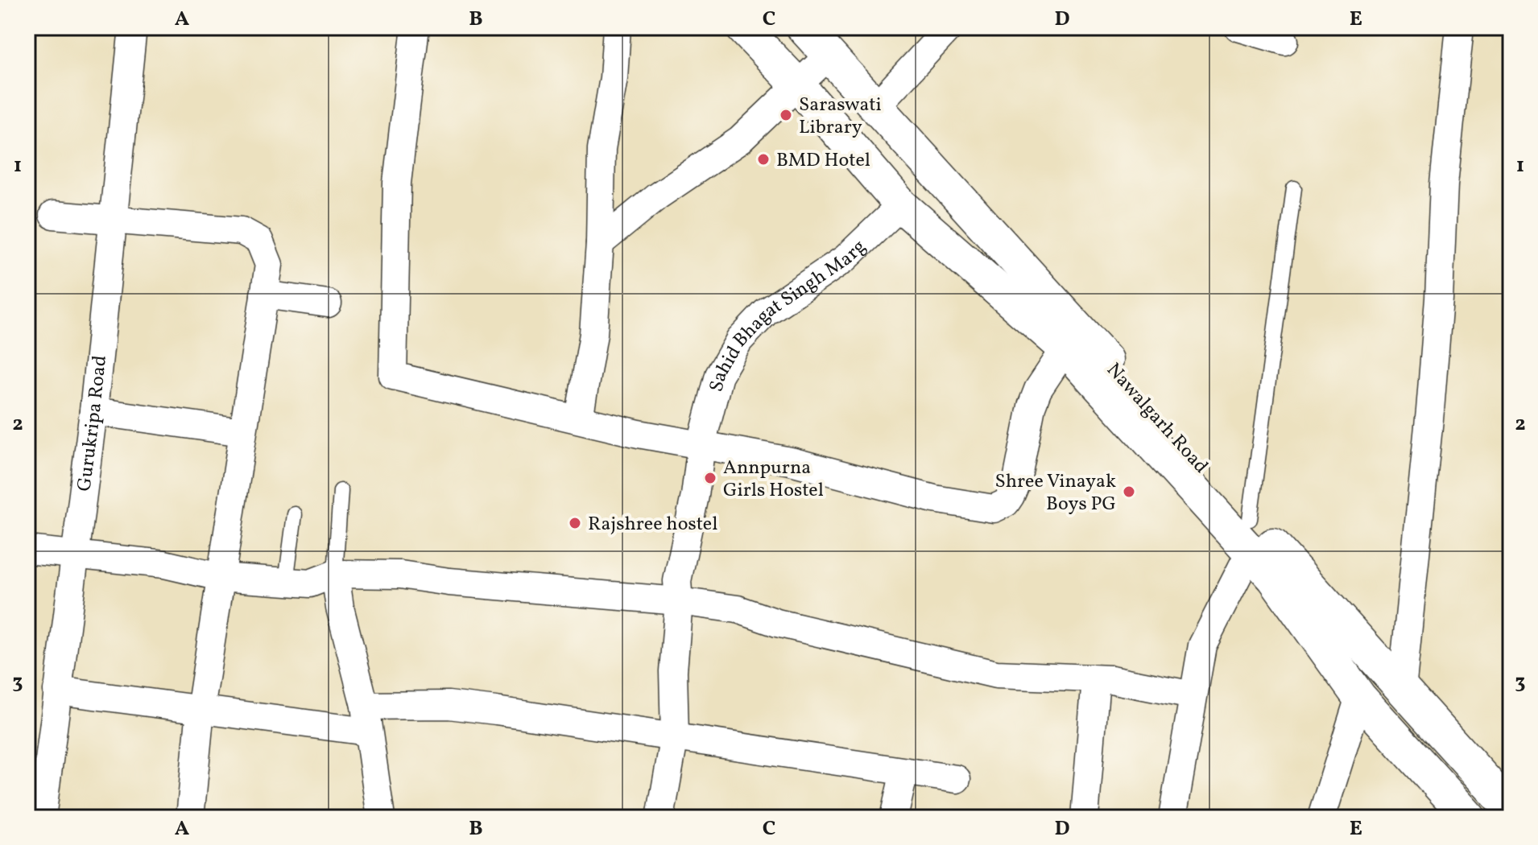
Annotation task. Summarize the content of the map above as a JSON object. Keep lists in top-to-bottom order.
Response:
{
  "streets": {
    "street": ["Sahid Bhagat Singh Marg", "Nawalgarh Road", "Gurukripa Road"]
  },
  "places": [
    "Saraswati Library",
    "BMD Hotel",
    "Annpurna Girls Hostel",
    "Shree Vinayak Boys PG",
    "Rajshree hostel"
  ],
  "grid": {
    "columns": [
      "A",
      "B",
      "C",
      "D",
      "E"
    ],
    "rows": ["1", "2", "3"]
  }
}
